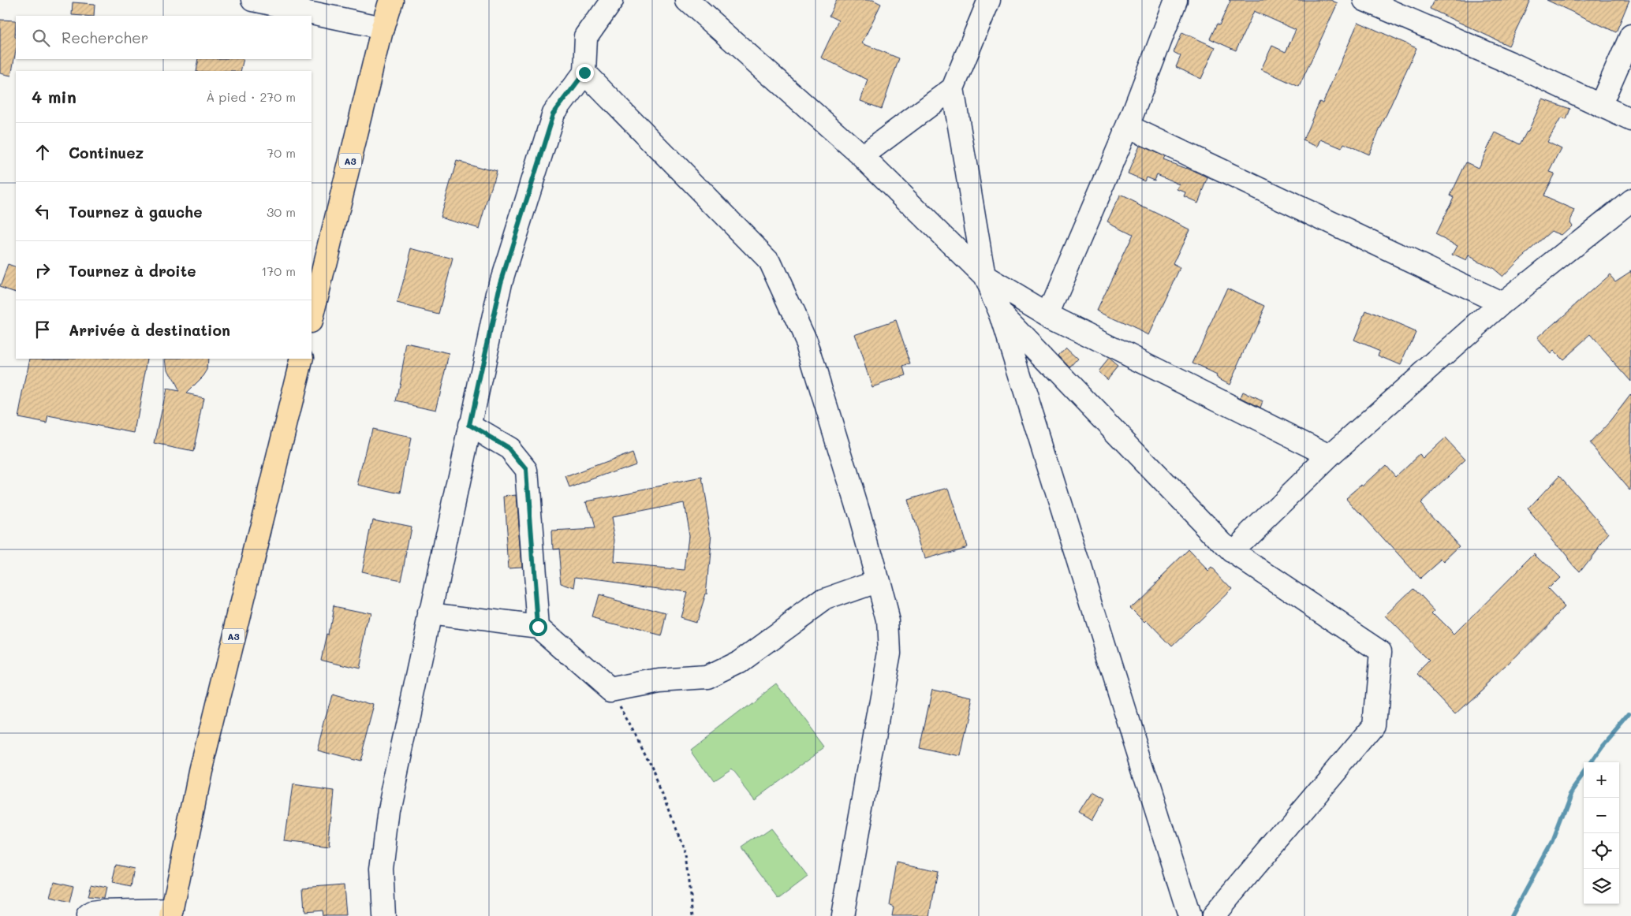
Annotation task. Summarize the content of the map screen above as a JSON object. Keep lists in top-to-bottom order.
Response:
{
  "streets": {
    "highway": ["A3"]
  },
  "page": {
    "search": "Rechercher",
    "heading": ["4 min", "À pied · 270 m"],
    "list": [
      ["Continuez", "70 m"],
      ["Tournez à gauche", "30 m"],
      ["Tournez à droite", "170 m"],
      "Arrivée à destination"
    ],
    "map_buttons": ["+", "−"]
  }
}
